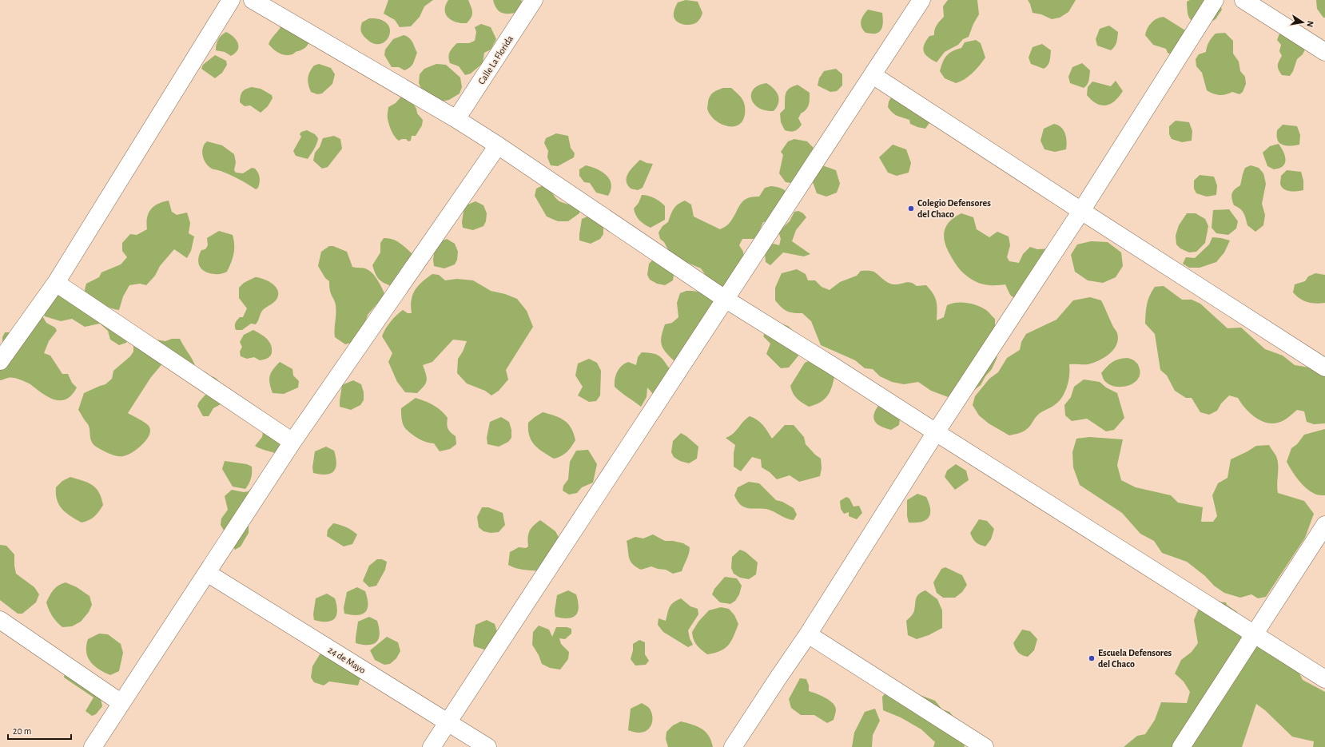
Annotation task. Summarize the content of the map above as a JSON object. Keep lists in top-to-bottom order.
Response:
{
  "streets": {
    "street": ["Calle La Florida", "24 de Mayo"]
  },
  "places": ["Colegio Defensores del Chaco", "Escuela Defensores del Chaco"],
  "scale_bar": "20 m",
  "north": "right"
}
